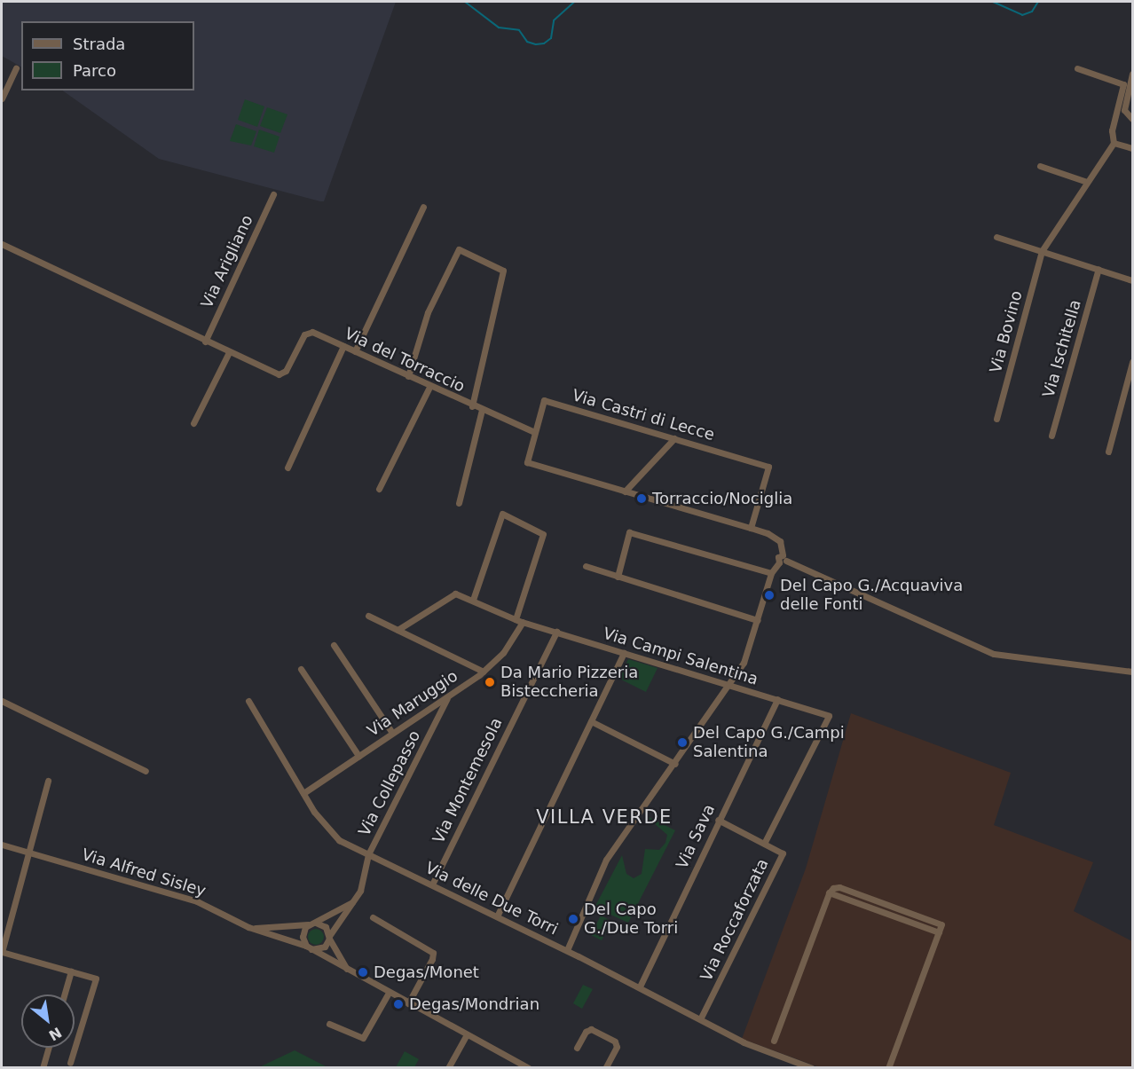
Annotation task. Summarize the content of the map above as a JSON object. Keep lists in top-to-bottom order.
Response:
{
  "streets": {
    "street": [
      "Via Arigliano",
      "Via Bovino",
      "Via Ischitella",
      "Via del Torraccio",
      "Via Castri di Lecce",
      "Via Campi Salentina",
      "Via Maruggio",
      "Via Montemesola",
      "Via Collepasso",
      "Via Sava",
      "Via Alfred Sisley",
      "Via delle Due Torri",
      "Via Roccaforzata"
    ]
  },
  "crossings": [
    ["Via Arigliano", "Via del Torraccio"],
    ["Via del Torraccio", "Via Castri di Lecce"],
    ["Via Campi Salentina", "Via Maruggio"],
    ["Via Campi Salentina", "Via Montemesola"],
    ["Via Campi Salentina", "Via Sava"],
    ["Via Campi Salentina", "Via Roccaforzata"],
    ["Via Maruggio", "Via Collepasso"],
    ["Via Maruggio", "Via delle Due Torri"],
    ["Via Montemesola", "Via delle Due Torri"],
    ["Via Collepasso", "Via Alfred Sisley"],
    ["Via Collepasso", "Via delle Due Torri"],
    ["Via Sava", "Via delle Due Torri"],
    ["Via delle Due Torri", "Via Roccaforzata"]
  ],
  "districts": ["VILLA VERDE"],
  "places": [
    "Torraccio/Nociglia",
    "Del Capo G./Acquaviva delle Fonti",
    "Da Mario Pizzeria Bisteccheria",
    "Del Capo G./Campi Salentina",
    "Del Capo G./Due Torri",
    "Degas/Monet",
    "Degas/Mondrian"
  ],
  "legend": ["Strada", "Parco"],
  "north": "bottom right"
}
